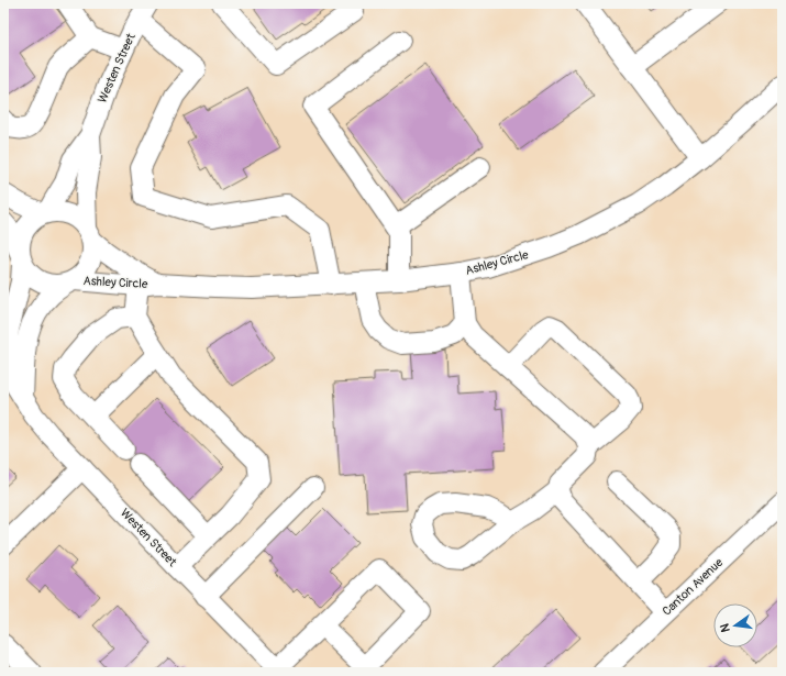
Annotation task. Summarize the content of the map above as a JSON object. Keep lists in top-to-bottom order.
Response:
{
  "streets": {
    "street": ["Westen Street", "Ashley Circle", "Canton Avenue"]
  },
  "crossings": [
    ["Westen Street", "Ashley Circle"]
  ],
  "north": "left"
}
